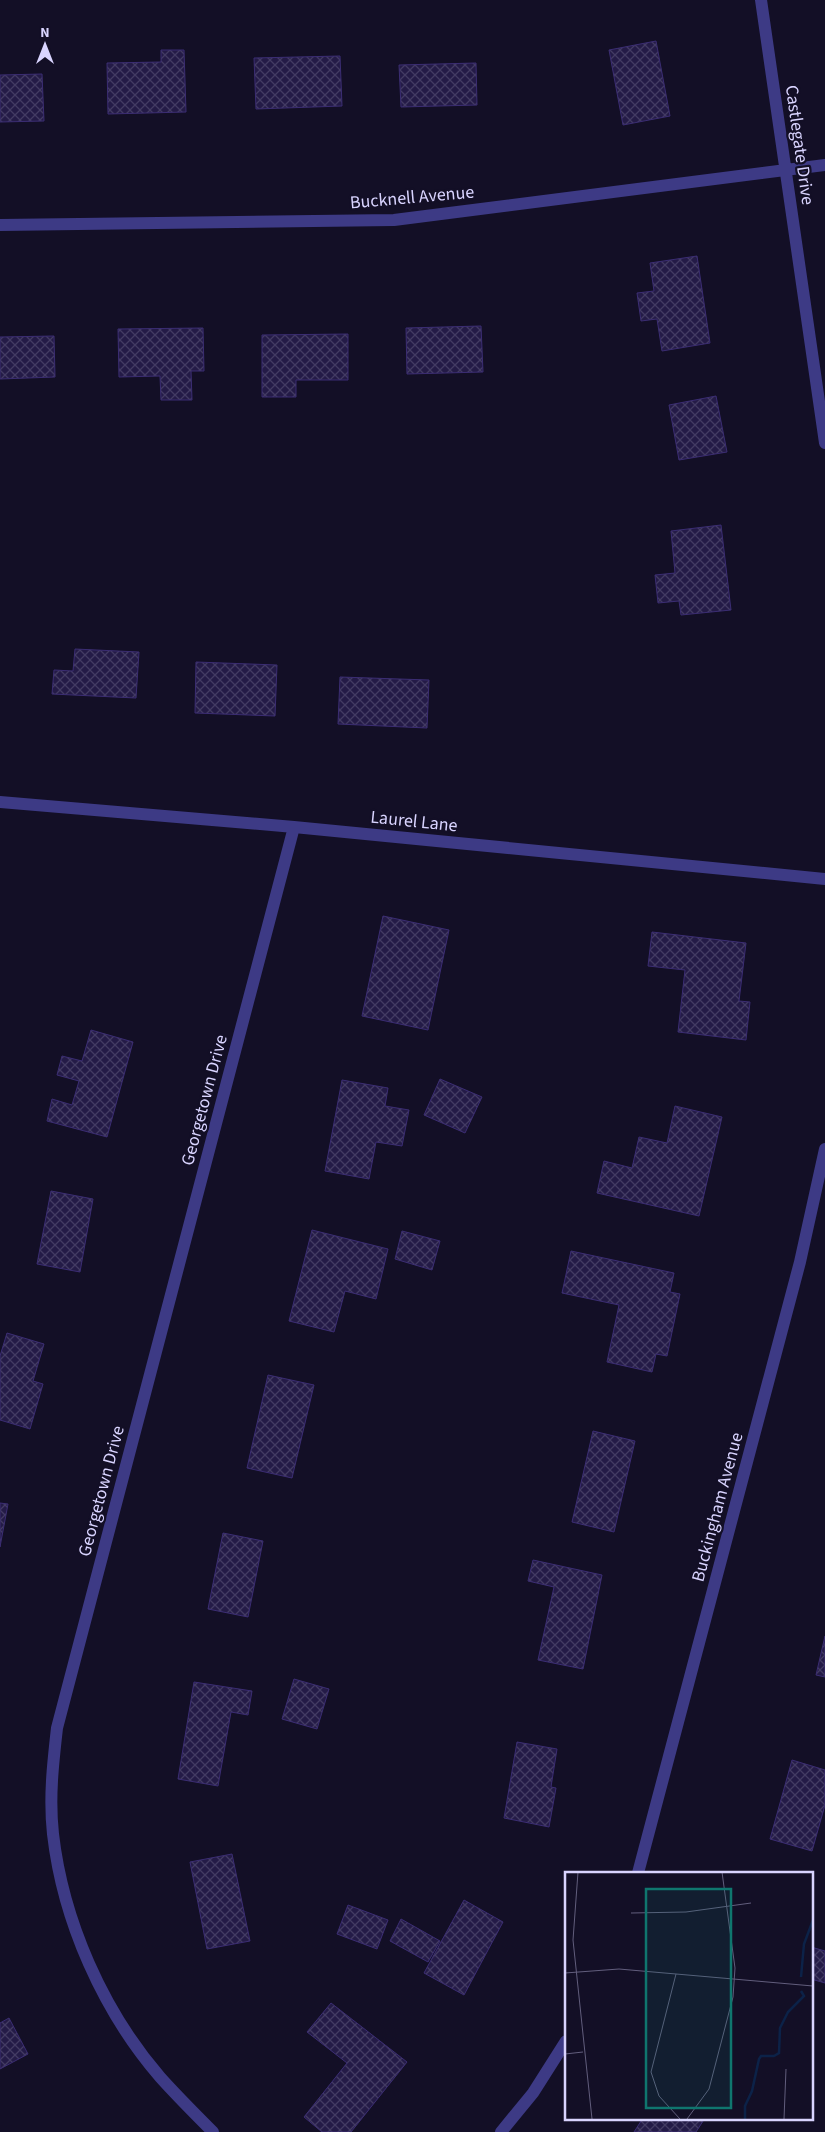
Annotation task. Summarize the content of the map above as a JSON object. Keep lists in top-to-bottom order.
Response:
{
  "streets": {
    "street": [
      "Castlegate Drive",
      "Bucknell Avenue",
      "Laurel Lane",
      "Georgetown Drive",
      "Buckingham Avenue"
    ]
  },
  "crossings": [
    ["Castlegate Drive", "Bucknell Avenue"],
    ["Laurel Lane", "Georgetown Drive"]
  ],
  "north": "top"
}
